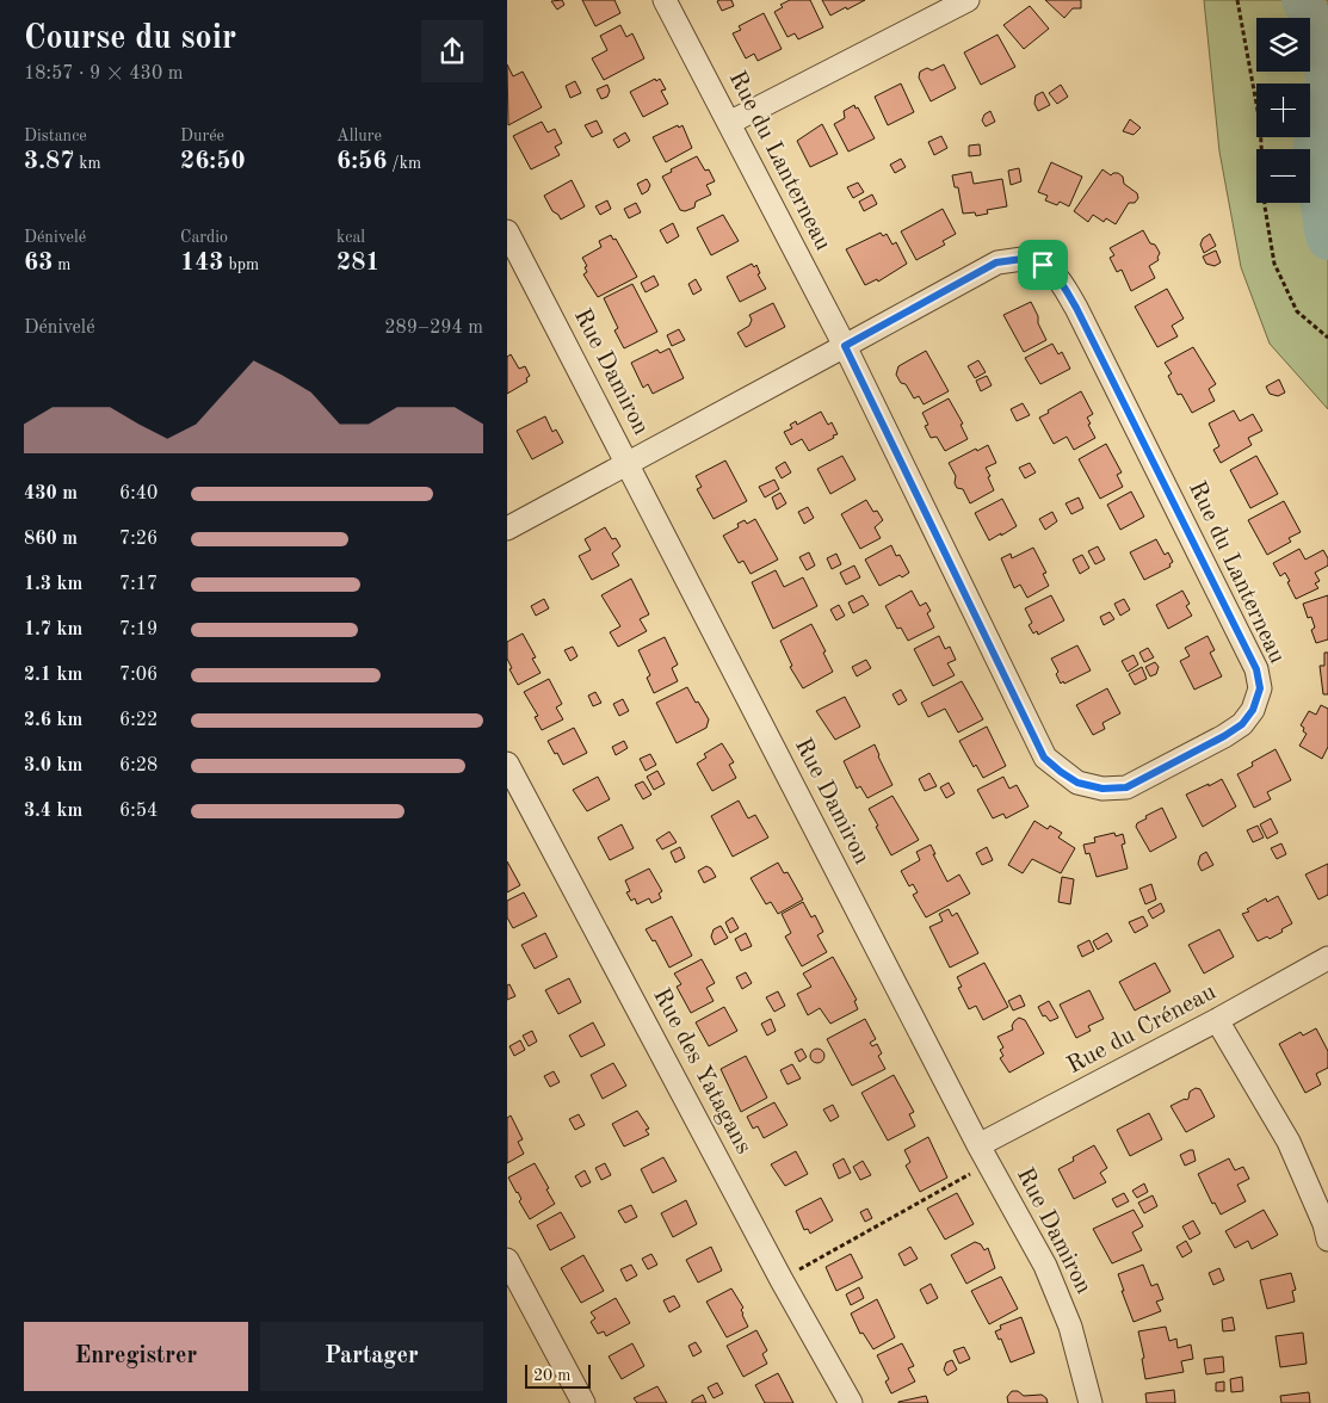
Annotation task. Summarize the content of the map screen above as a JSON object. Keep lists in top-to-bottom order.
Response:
{
  "streets": {
    "street": [
      "Rue du Lanterneau",
      "Rue Damiron",
      "Rue du Créneau",
      "Rue des Yatagans"
    ]
  },
  "crossings": [
    ["Rue du Lanterneau", "Rue Damiron"],
    ["Rue Damiron", "Rue du Créneau"]
  ],
  "scale_bar": "20 m",
  "page": {
    "heading": ["Course du soir", "18:57 · 9 × 430 m"],
    "map_buttons": ["+", "−"],
    "stats": [
      ["Distance", "3.87 km"],
      ["Durée", "26:50"],
      ["Allure", "6:56 /km"],
      ["Dénivelé", "63 m"],
      ["Cardio", "143 bpm"],
      ["kcal", "281"]
    ],
    "chart": ["Dénivelé", "289–294 m"],
    "list": [
      {
        "name": "430 m",
        "note": "6:40"
      },
      {
        "name": "860 m",
        "note": "7:26"
      },
      {
        "name": "1.3 km",
        "note": "7:17"
      },
      {
        "name": "1.7 km",
        "note": "7:19"
      },
      {
        "name": "2.1 km",
        "note": "7:06"
      },
      {
        "name": "2.6 km",
        "note": "6:22"
      },
      {
        "name": "3.0 km",
        "note": "6:28"
      },
      {
        "name": "3.4 km",
        "note": "6:54"
      }
    ],
    "buttons": ["Enregistrer", "Partager"],
    "scale": "20 m"
  }
}
